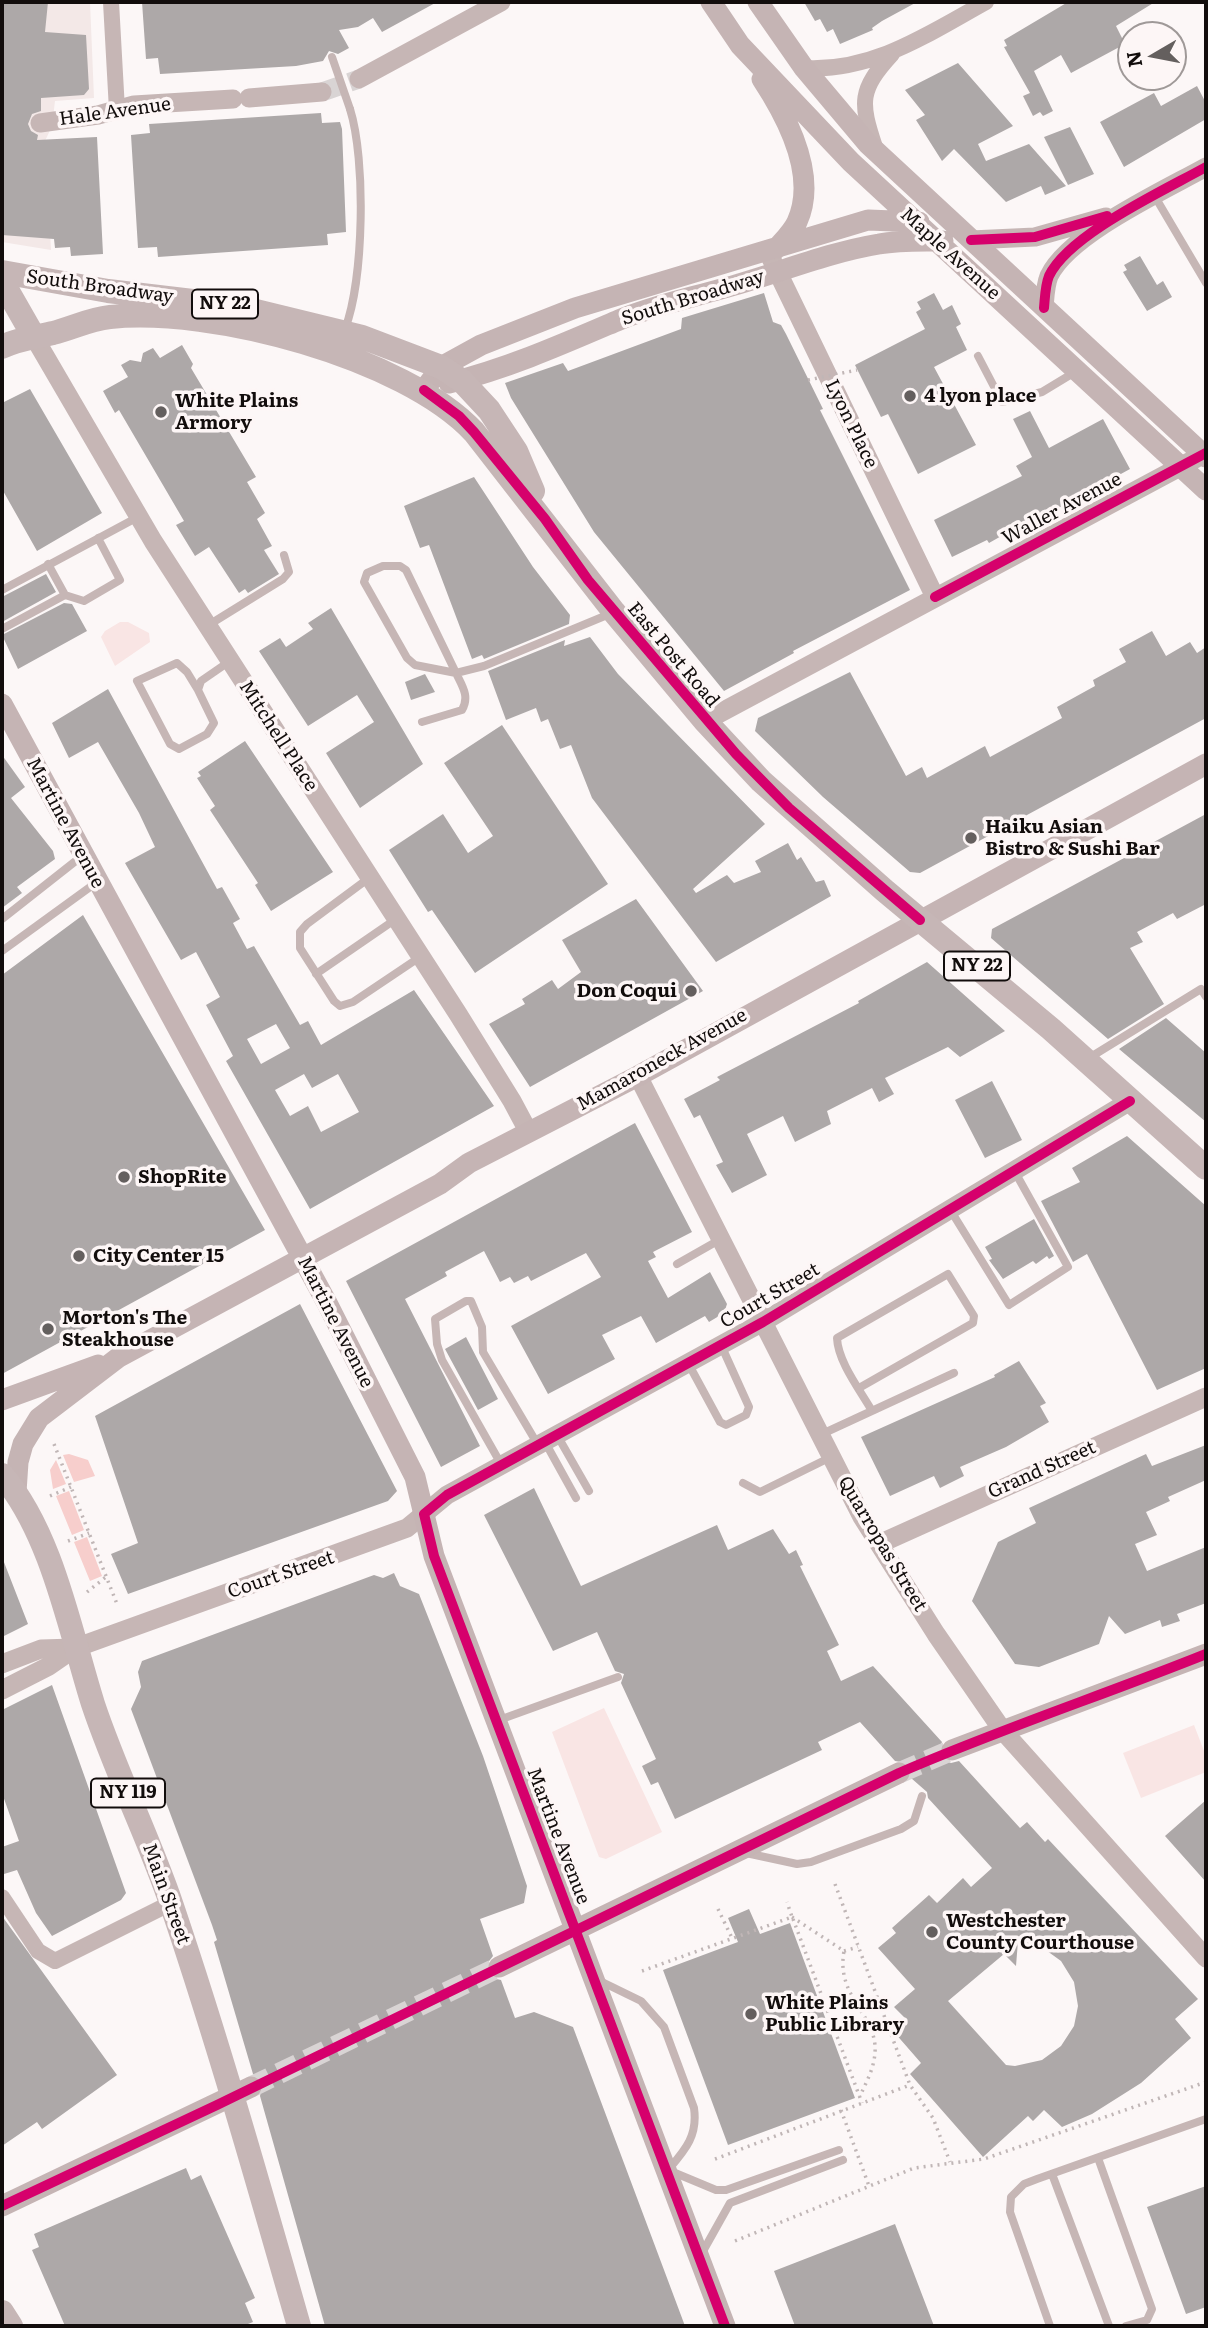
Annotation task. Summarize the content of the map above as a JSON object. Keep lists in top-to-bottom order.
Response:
{
  "streets": {
    "main road": [
      "Maple Avenue",
      "South Broadway",
      "NY 22",
      "East Post Road",
      "Martine Avenue",
      "Mamaroneck Avenue",
      "NY 119",
      "Main Street"
    ],
    "street": [
      "Hale Avenue",
      "Lyon Place",
      "Waller Avenue",
      "Mitchell Place",
      "Court Street",
      "Grand Street",
      "Quarropas Street"
    ]
  },
  "crossings": [
    ["Maple Avenue", "South Broadway"],
    ["Maple Avenue", "Waller Avenue"],
    ["South Broadway", "Lyon Place"],
    ["South Broadway", "East Post Road"],
    ["South Broadway", "Mitchell Place"],
    ["Lyon Place", "Waller Avenue"],
    ["Waller Avenue", "East Post Road"],
    ["East Post Road", "Mamaroneck Avenue"],
    ["East Post Road", "Court Street"],
    ["Mitchell Place", "Mamaroneck Avenue"],
    ["Martine Avenue", "Mamaroneck Avenue"],
    ["Martine Avenue", "Court Street"],
    ["Mamaroneck Avenue", "Quarropas Street"],
    ["Mamaroneck Avenue", "Main Street"],
    ["Court Street", "Quarropas Street"],
    ["Court Street", "Main Street"],
    ["Grand Street", "Quarropas Street"]
  ],
  "places": [
    "4 lyon place",
    "White Plains Armory",
    "Haiku Asian Bistro & Sushi Bar",
    "Don Coqui",
    "ShopRite",
    "City Center 15",
    "Morton's The Steakhouse",
    "Westchester County Courthouse",
    "White Plains Public Library"
  ],
  "north": "left"
}
